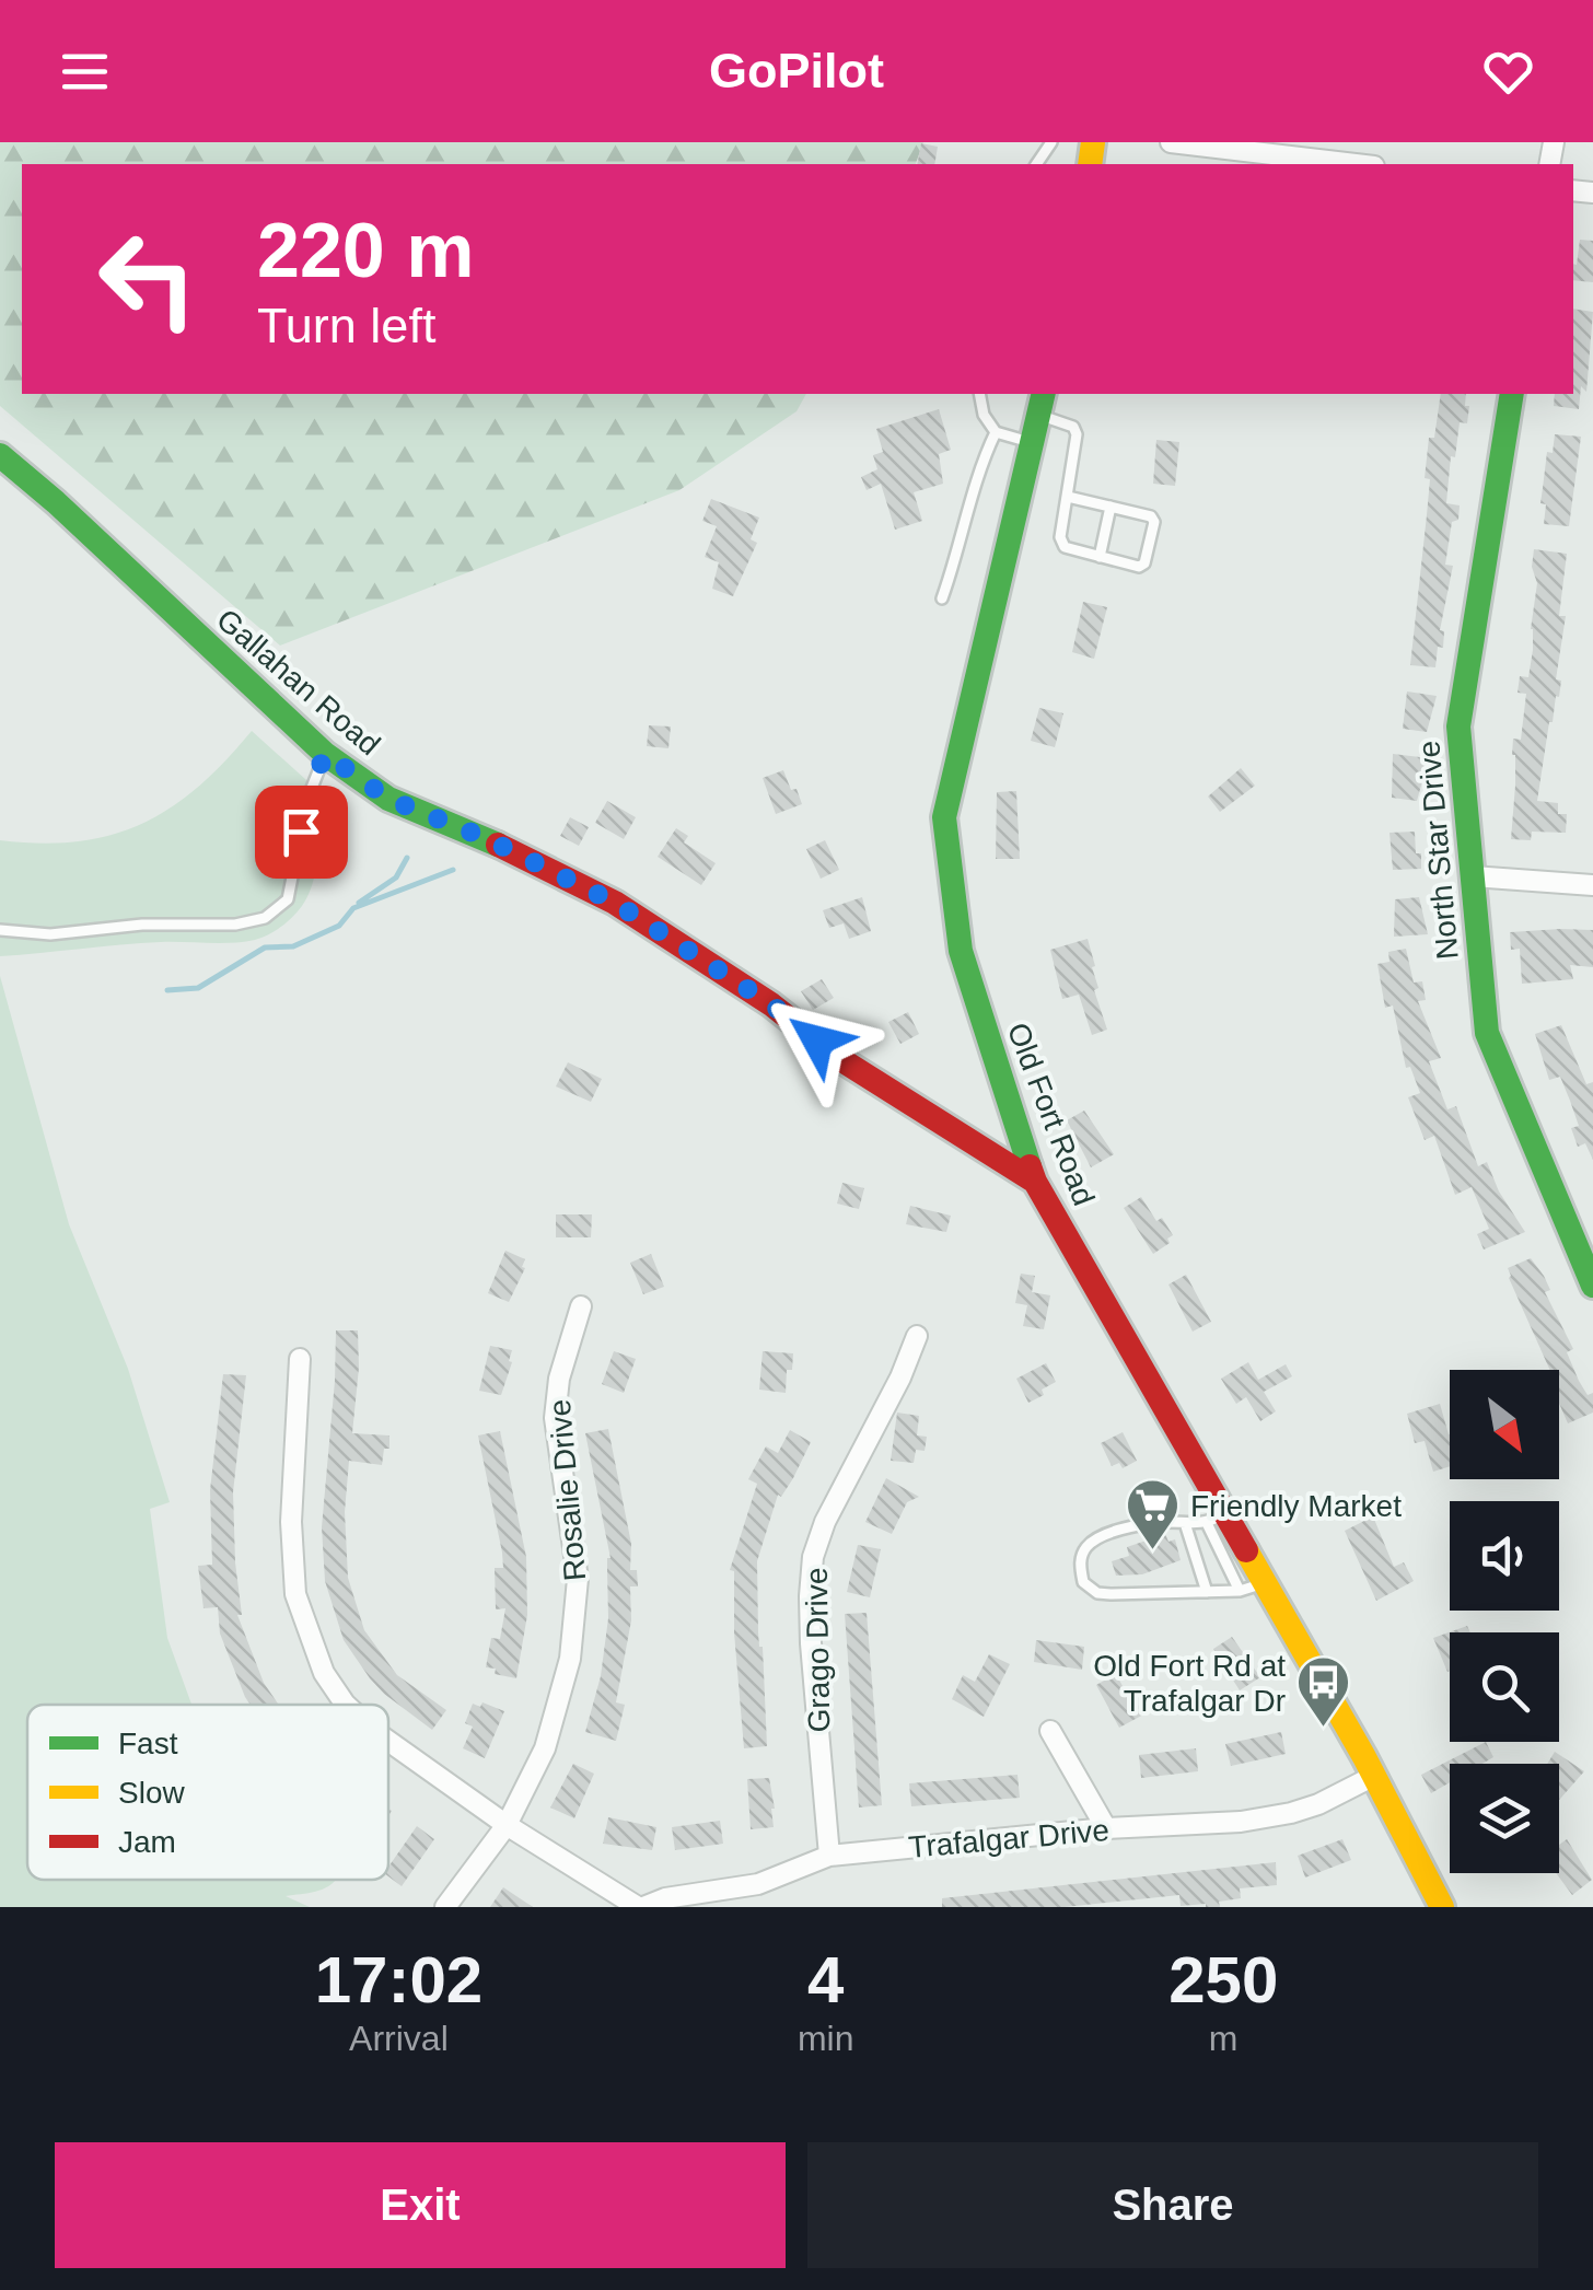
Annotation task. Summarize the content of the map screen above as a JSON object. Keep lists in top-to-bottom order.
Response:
{
  "streets": {
    "street": [
      "Gallahan Road",
      "North Star Drive",
      "Old Fort Road",
      "Rosalie Drive",
      "Grago Drive",
      "Trafalgar Drive"
    ]
  },
  "crossings": [
    ["Gallahan Road", "Old Fort Road"],
    ["Old Fort Road", "Trafalgar Drive"],
    ["Rosalie Drive", "Trafalgar Drive"],
    ["Grago Drive", "Trafalgar Drive"]
  ],
  "places": {
    "supermarket": ["Friendly Market"],
    "bus stop": ["Old Fort Rd at Trafalgar Dr"]
  },
  "legend": ["Fast", "Slow", "Jam"],
  "north": "bottom right",
  "page": {
    "header": "GoPilot",
    "turn": ["220 m", "Turn left"],
    "eta": [
      "17:02",
      "Arrival",
      "4",
      "min",
      "250",
      "m"
    ],
    "buttons": ["Exit", "Share"]
  }
}
